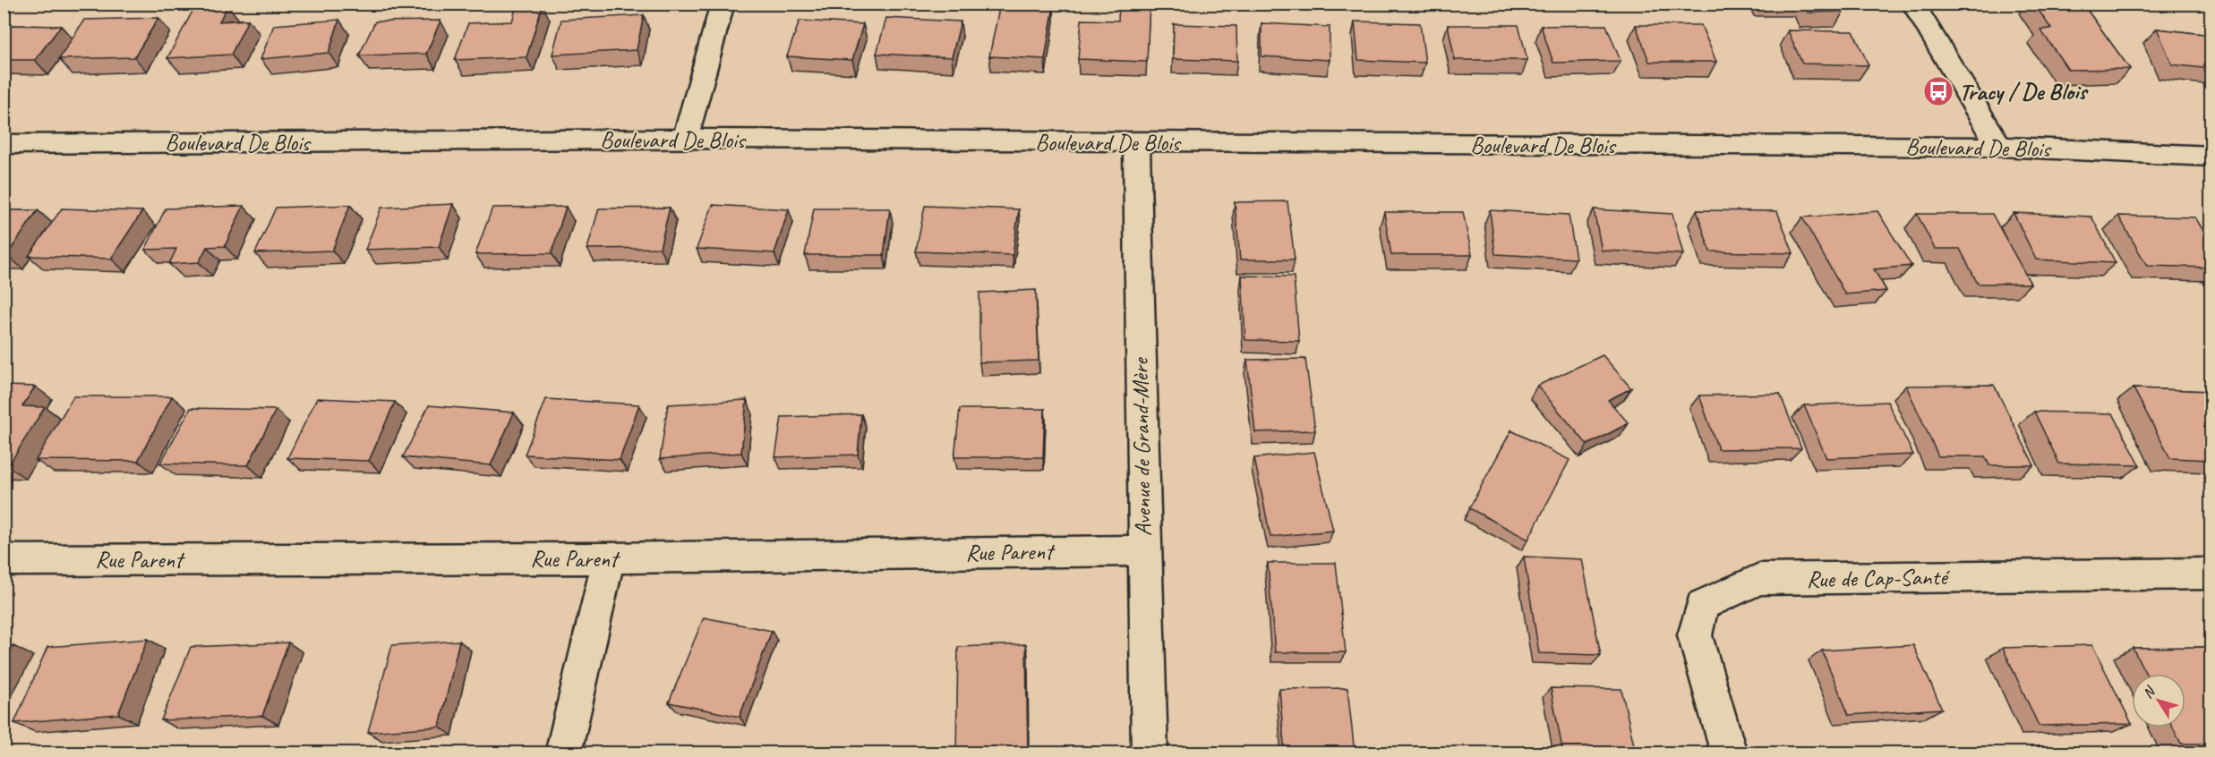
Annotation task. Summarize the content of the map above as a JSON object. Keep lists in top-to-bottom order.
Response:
{
  "streets": {
    "street": [
      "Boulevard De Blois",
      "Avenue de Grand-Mère",
      "Rue Parent",
      "Rue de Cap-Santé"
    ]
  },
  "crossings": [
    ["Boulevard De Blois", "Avenue de Grand-Mère"],
    ["Avenue de Grand-Mère", "Rue Parent"]
  ],
  "places": {
    "bus stop": ["Tracy / De Blois"]
  },
  "north": "top left"
}
